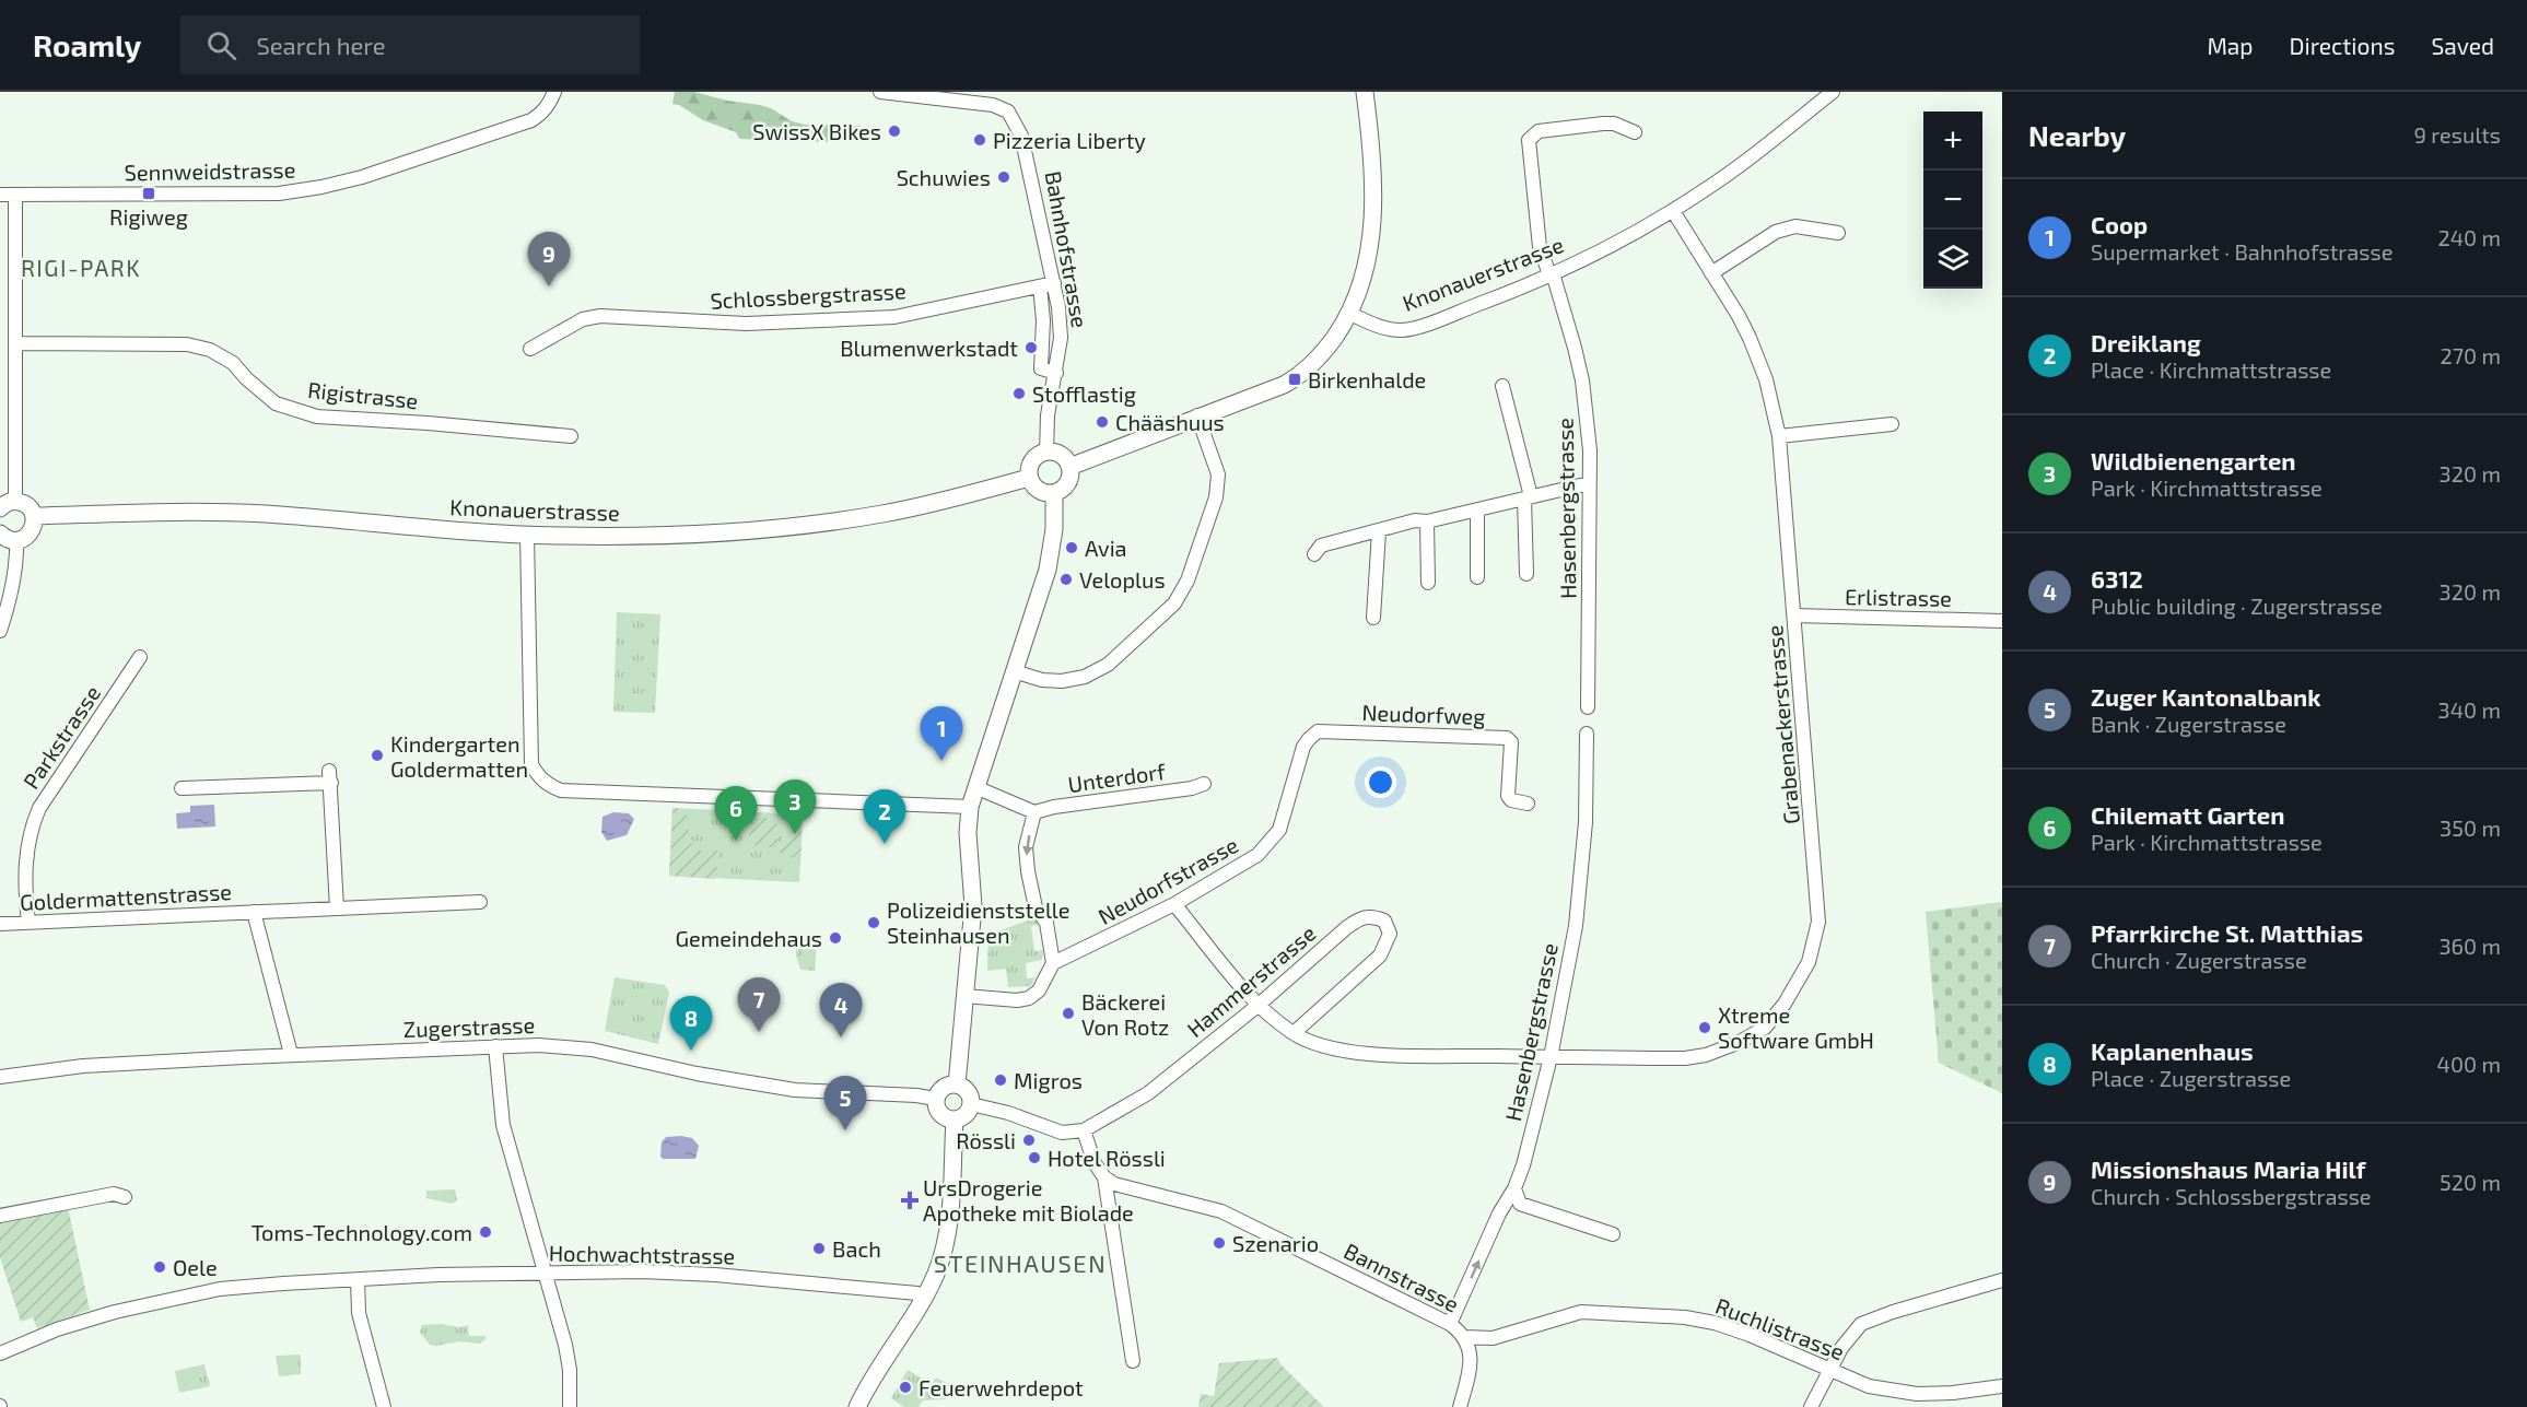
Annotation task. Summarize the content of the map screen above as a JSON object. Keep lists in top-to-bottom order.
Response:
{
  "streets": {
    "street": [
      "Sennweidstrasse",
      "Bahnhofstrasse",
      "Knonauerstrasse",
      "Schlossbergstrasse",
      "Rigistrasse",
      "Hasenbergstrasse",
      "Erlistrasse",
      "Neudorfweg",
      "Grabenackerstrasse",
      "Parkstrasse",
      "Unterdorf",
      "Neudorfstrasse",
      "Goldermattenstrasse",
      "Hammerstrasse",
      "Zugerstrasse",
      "Hochwachtstrasse",
      "Bannstrasse",
      "Ruchlistrasse"
    ]
  },
  "crossings": [
    ["Bahnhofstrasse", "Knonauerstrasse"],
    ["Bahnhofstrasse", "Schlossbergstrasse"],
    ["Knonauerstrasse", "Hasenbergstrasse"],
    ["Knonauerstrasse", "Grabenackerstrasse"],
    ["Hasenbergstrasse", "Grabenackerstrasse"],
    ["Hasenbergstrasse", "Bannstrasse"],
    ["Erlistrasse", "Grabenackerstrasse"],
    ["Neudorfweg", "Neudorfstrasse"],
    ["Grabenackerstrasse", "Neudorfstrasse"],
    ["Grabenackerstrasse", "Hammerstrasse"],
    ["Parkstrasse", "Goldermattenstrasse"],
    ["Goldermattenstrasse", "Zugerstrasse"],
    ["Bannstrasse", "Ruchlistrasse"]
  ],
  "districts": ["RIGI-PARK", "STEINHAUSEN"],
  "places": {
    "other": [
      "SwissX Bikes",
      "Pizzeria Liberty",
      "Schuwies",
      "Blumenwerkstadt",
      "Stofflastig",
      "Chääshuus",
      "Avia",
      "Veloplus",
      "Kindergarten Goldermatten",
      "Polizeidienststelle Steinhausen",
      "Gemeindehaus",
      "Bäckerei Von Rotz",
      "Xtreme Software GmbH",
      "Migros",
      "Rössli",
      "Hotel Rössli",
      "Toms-Technology.com",
      "Szenario",
      "Bach",
      "Oele",
      "Feuerwehrdepot"
    ],
    "transit": ["Rigiweg", "Birkenhalde"],
    "health": ["UrsDrogerie Apotheke mit Biolade"]
  },
  "page": {
    "header": "Roamly",
    "search": "Search here",
    "nav": ["Map", "Directions", "Saved"],
    "heading": ["Nearby", "9 results"],
    "map_buttons": ["+", "−"],
    "list": [
      {
        "mark": "1",
        "name": "Coop",
        "note": "Supermarket · Bahnhofstrasse",
        "value": "240 m"
      },
      {
        "mark": "2",
        "name": "Dreiklang",
        "note": "Place · Kirchmattstrasse",
        "value": "270 m"
      },
      {
        "mark": "3",
        "name": "Wildbienengarten",
        "note": "Park · Kirchmattstrasse",
        "value": "320 m"
      },
      {
        "mark": "4",
        "name": "6312",
        "note": "Public building · Zugerstrasse",
        "value": "320 m"
      },
      {
        "mark": "5",
        "name": "Zuger Kantonalbank",
        "note": "Bank · Zugerstrasse",
        "value": "340 m"
      },
      {
        "mark": "6",
        "name": "Chilematt Garten",
        "note": "Park · Kirchmattstrasse",
        "value": "350 m"
      },
      {
        "mark": "7",
        "name": "Pfarrkirche St. Matthias",
        "note": "Church · Zugerstrasse",
        "value": "360 m"
      },
      {
        "mark": "8",
        "name": "Kaplanenhaus",
        "note": "Place · Zugerstrasse",
        "value": "400 m"
      },
      {
        "mark": "9",
        "name": "Missionshaus Maria Hilf",
        "note": "Church · Schlossbergstrasse",
        "value": "520 m"
      }
    ],
    "pins": [
      "9",
      "1",
      "3",
      "6",
      "2",
      "7",
      "4",
      "8",
      "5"
    ]
  }
}
